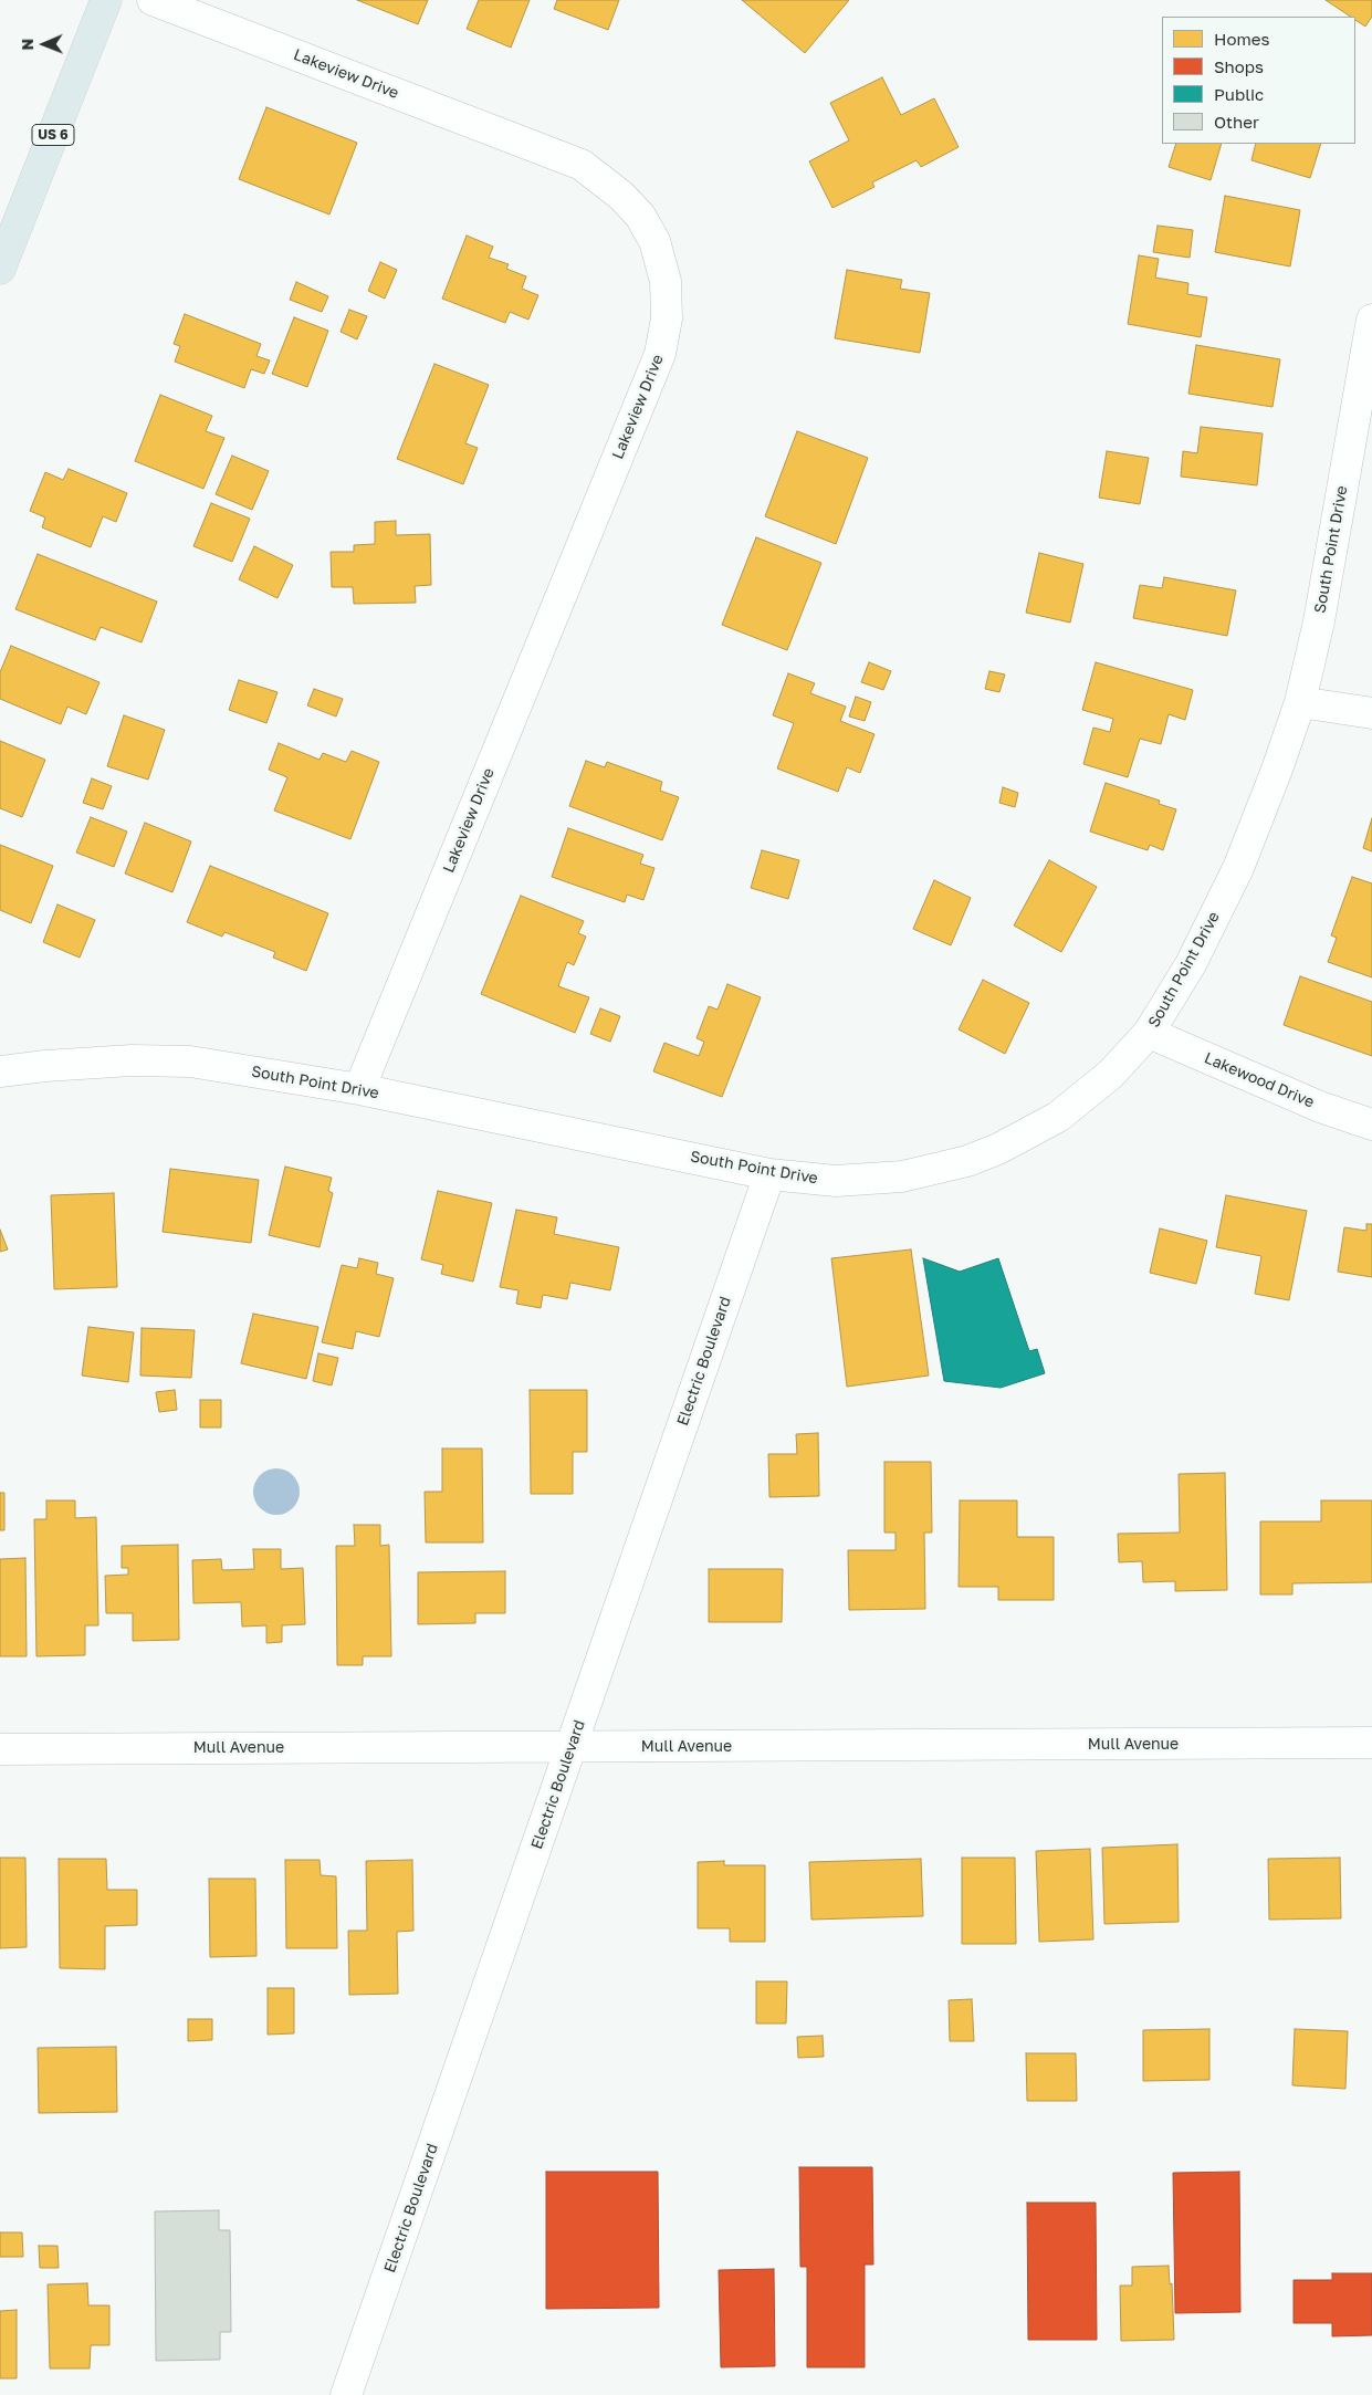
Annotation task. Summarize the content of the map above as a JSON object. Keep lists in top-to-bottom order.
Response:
{
  "streets": {
    "main road": ["US 6"],
    "street": [
      "Lakeview Drive",
      "South Point Drive",
      "Lakewood Drive",
      "Electric Boulevard",
      "Mull Avenue"
    ]
  },
  "crossings": [
    ["Lakeview Drive", "South Point Drive"],
    ["South Point Drive", "Lakewood Drive"],
    ["South Point Drive", "Electric Boulevard"],
    ["Electric Boulevard", "Mull Avenue"]
  ],
  "legend": [
    "Homes",
    "Shops",
    "Public",
    "Other"
  ],
  "north": "left"
}
